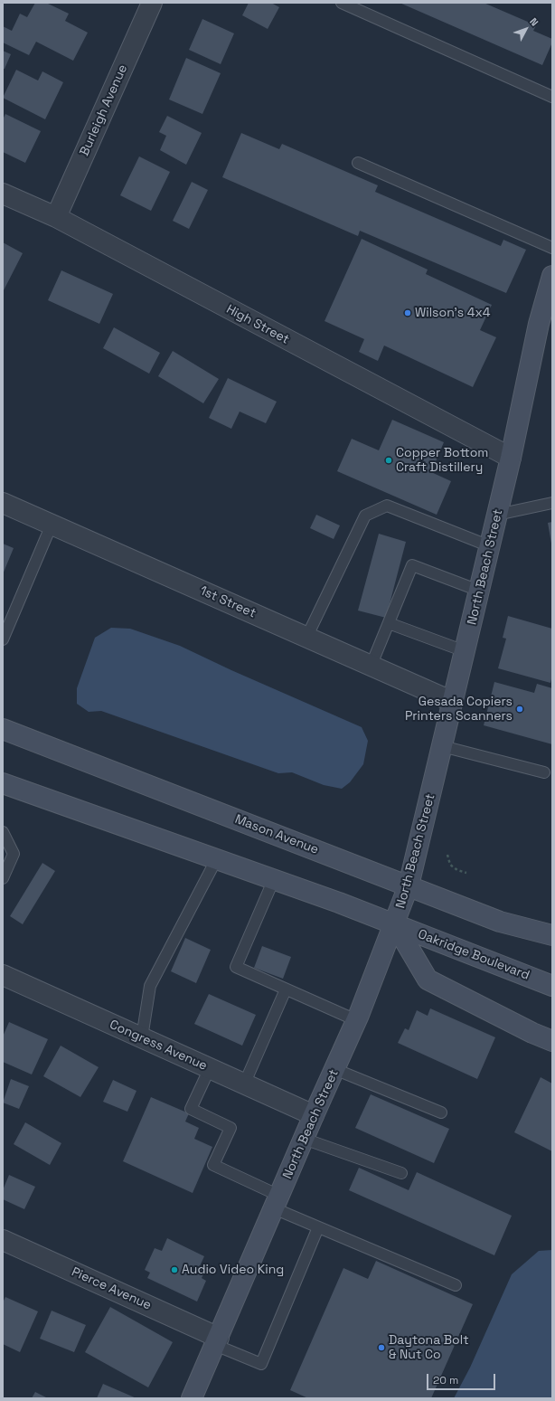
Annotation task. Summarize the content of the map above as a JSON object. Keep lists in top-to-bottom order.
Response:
{
  "streets": {
    "street": [
      "Burleigh Avenue",
      "High Street",
      "North Beach Street",
      "1st Street",
      "Mason Avenue",
      "Oakridge Boulevard",
      "Congress Avenue",
      "Pierce Avenue"
    ]
  },
  "crossings": [
    ["Burleigh Avenue", "High Street"],
    ["High Street", "North Beach Street"],
    ["North Beach Street", "1st Street"],
    ["North Beach Street", "Mason Avenue"],
    ["North Beach Street", "Oakridge Boulevard"],
    ["North Beach Street", "Congress Avenue"],
    ["North Beach Street", "Pierce Avenue"]
  ],
  "places": [
    "Wilson's 4x4",
    "Copper Bottom Craft Distillery",
    "Gesada Copiers Printers Scanners",
    "Audio Video King",
    "Daytona Bolt & Nut Co"
  ],
  "scale_bar": "20 m",
  "north": "top right"
}
